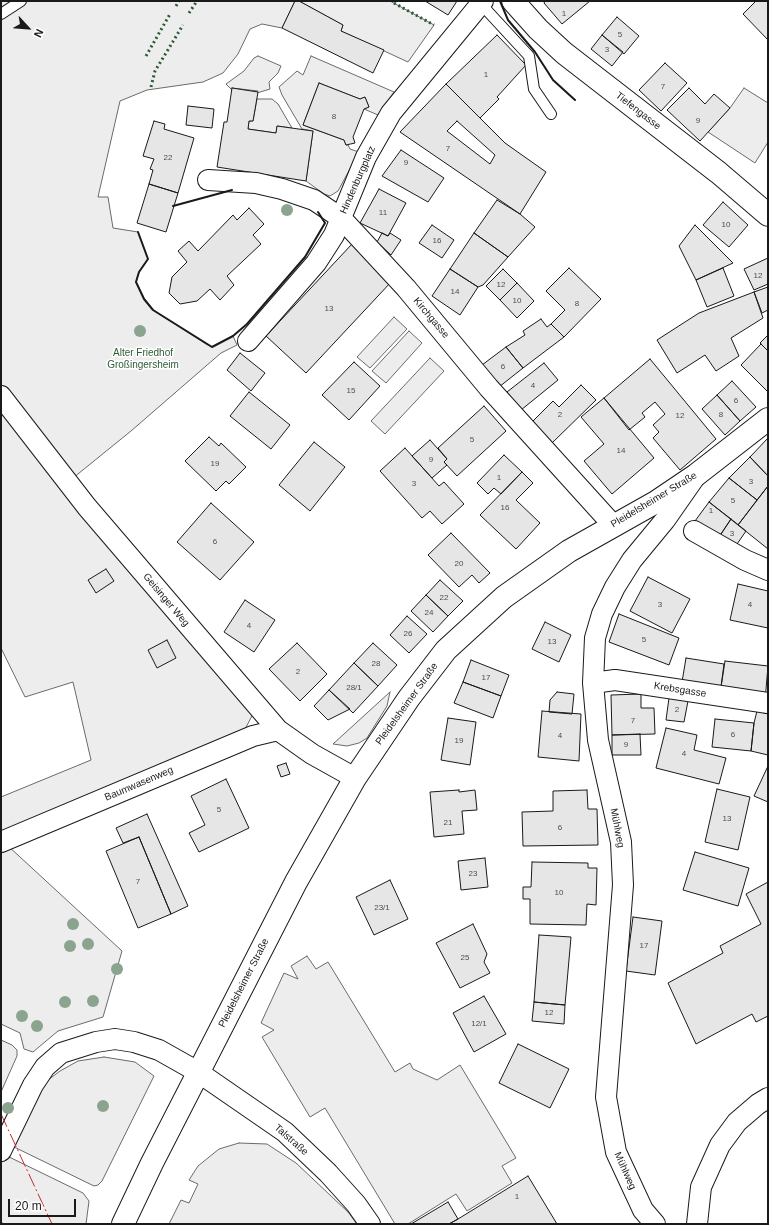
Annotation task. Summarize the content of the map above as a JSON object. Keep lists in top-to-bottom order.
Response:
{
  "streets": {
    "main road": ["Tiefengasse", "Pleidelsheimer Straße"],
    "street": [
      "Hindenburgplatz",
      "Kirchgasse",
      "Geisinger Weg",
      "Krebsgasse",
      "Baumwasenweg",
      "Mühlweg",
      "Talstraße"
    ]
  },
  "crossings": [
    ["Hindenburgplatz", "Kirchgasse"],
    ["Kirchgasse", "Pleidelsheimer Straße"],
    ["Pleidelsheimer Straße", "Geisinger Weg"],
    ["Pleidelsheimer Straße", "Mühlweg"],
    ["Pleidelsheimer Straße", "Talstraße"],
    ["Geisinger Weg", "Baumwasenweg"],
    ["Krebsgasse", "Mühlweg"]
  ],
  "parks": ["Alter Friedhof Großingersheim"],
  "house_numbers": [
    "1",
    "5",
    "3",
    "1",
    "7",
    "8",
    "9",
    "7",
    "22",
    "9",
    "11",
    "10",
    "16",
    "12",
    "12",
    "14",
    "10",
    "8",
    "13",
    "6",
    "4",
    "15",
    "6",
    "2",
    "8",
    "12",
    "5",
    "14",
    "9",
    "19",
    "1",
    "3",
    "3",
    "5",
    "16",
    "1",
    "3",
    "6",
    "20",
    "22",
    "3",
    "4",
    "24",
    "4",
    "26",
    "5",
    "13",
    "28",
    "2",
    "17",
    "28/1",
    "2",
    "7",
    "6",
    "4",
    "19",
    "9",
    "4",
    "5",
    "13",
    "21",
    "6",
    "23",
    "7",
    "10",
    "23/1",
    "17",
    "25",
    "12",
    "12/1",
    "1"
  ],
  "scale_bar": "20 m",
  "north": "bottom right"
}
